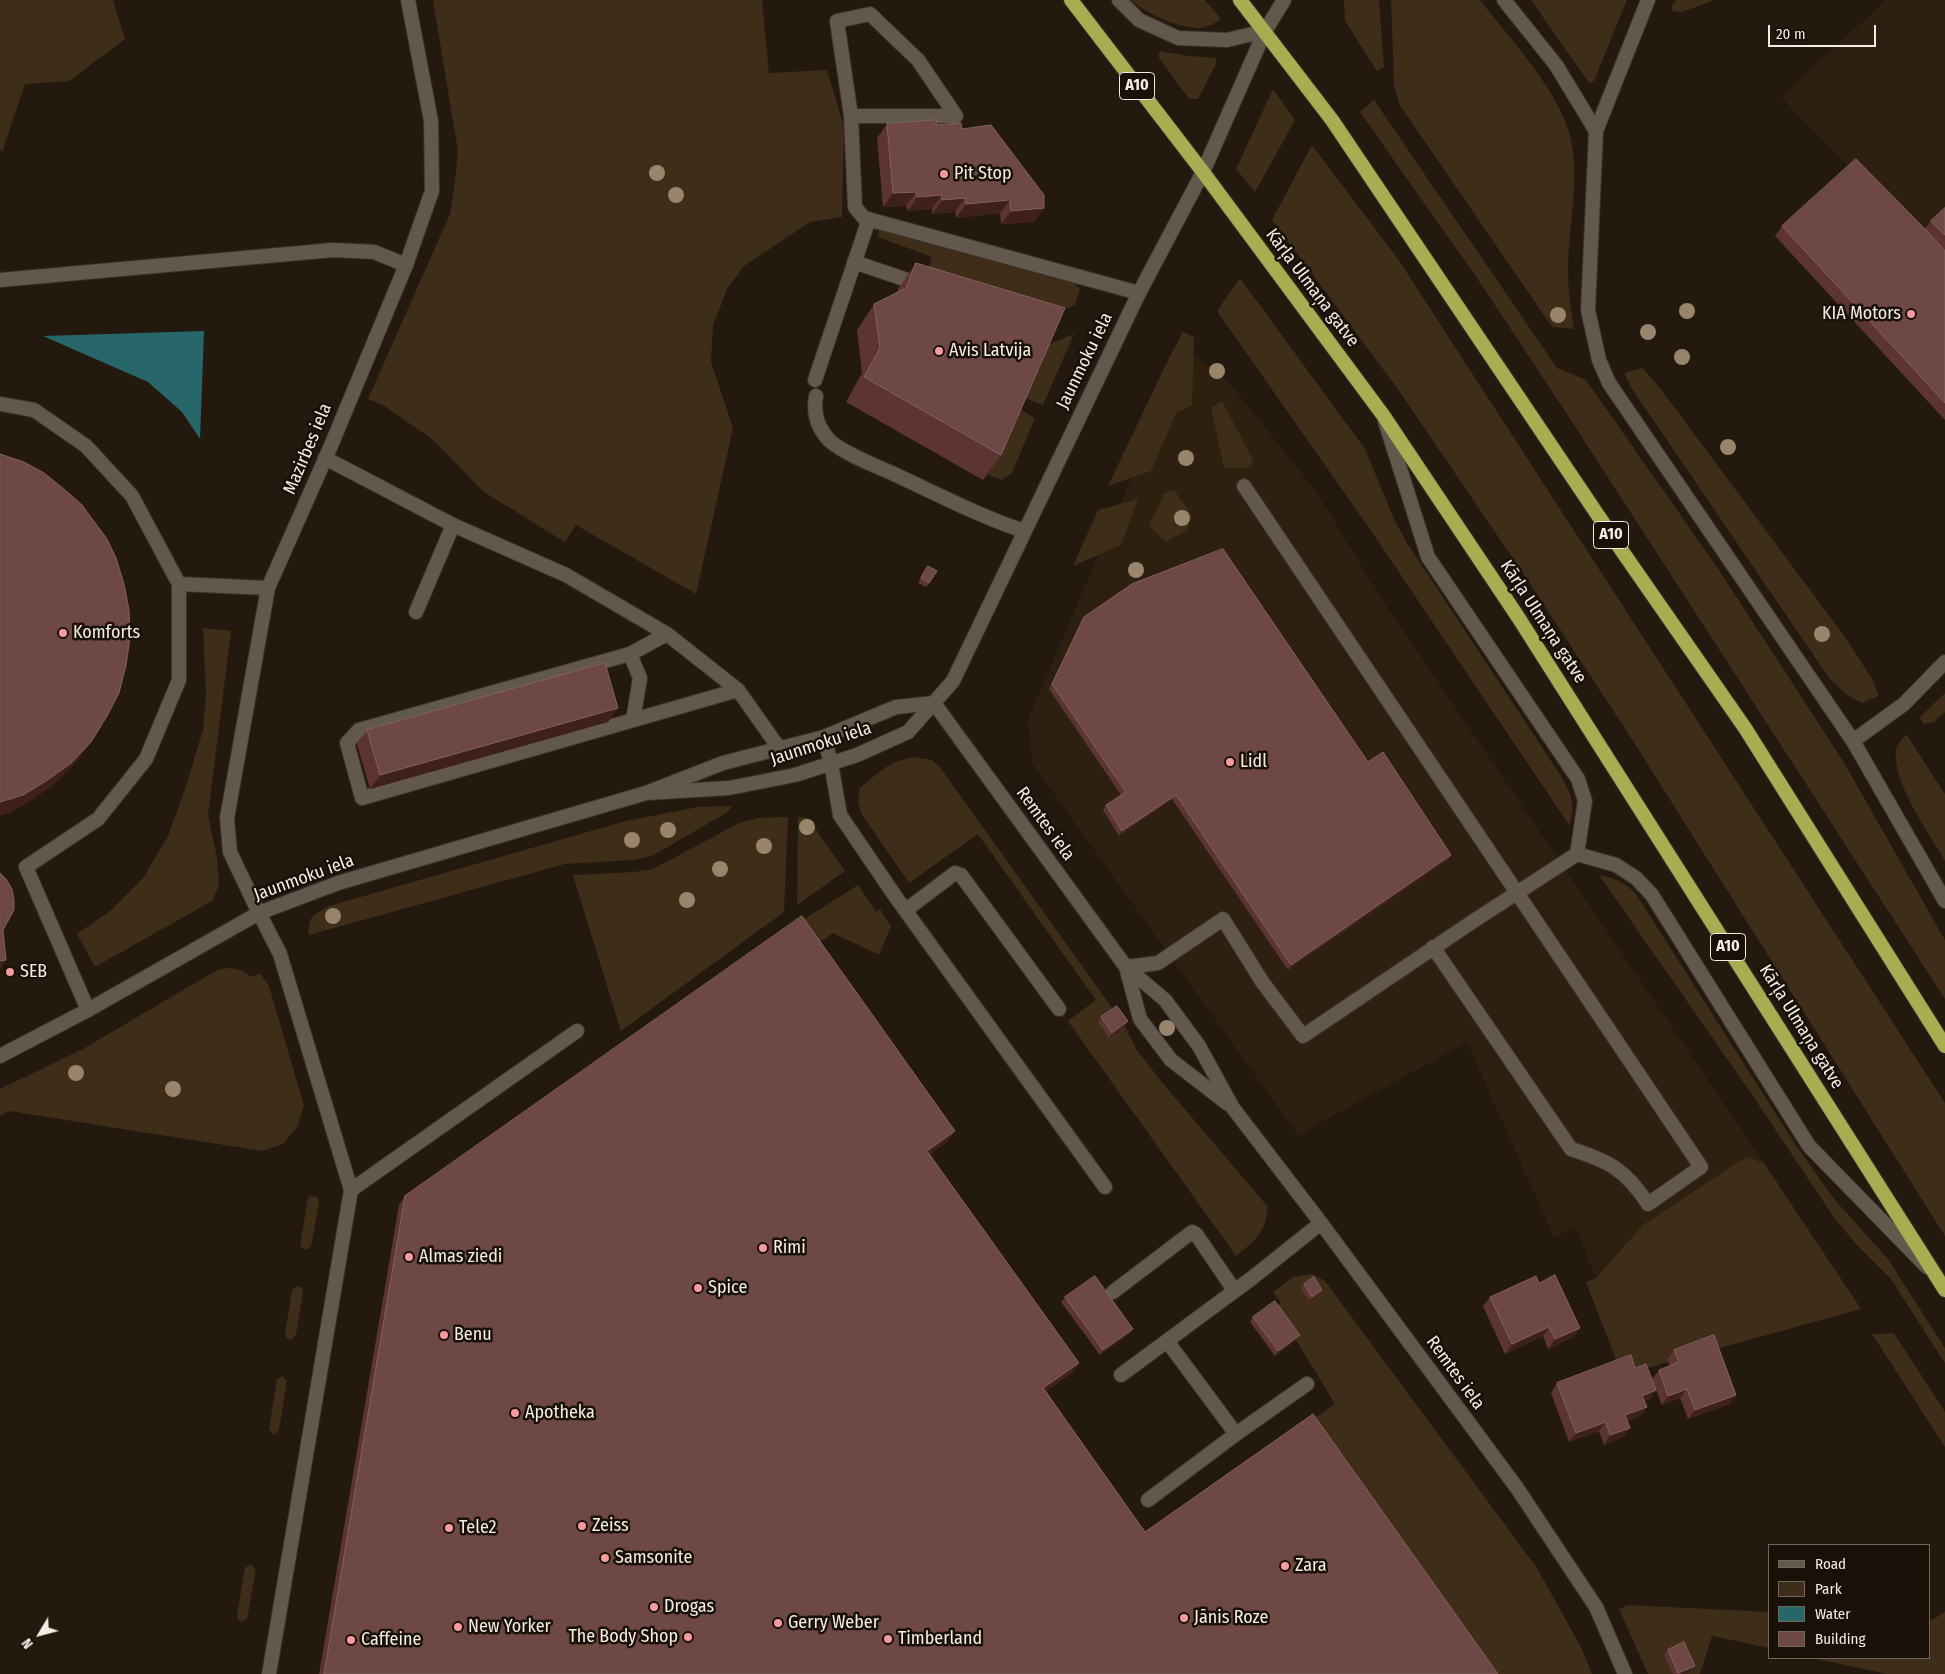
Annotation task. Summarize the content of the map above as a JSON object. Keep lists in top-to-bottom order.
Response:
{
  "streets": {
    "highway": ["A10", "Kārļa Ulmaņa gatve"],
    "street": ["Jaunmoku iela", "Mazirbes iela", "Remtes iela"]
  },
  "crossings": [
    ["A10", "Jaunmoku iela"],
    ["Kārļa Ulmaņa gatve", "Jaunmoku iela"],
    ["Jaunmoku iela", "Mazirbes iela"],
    ["Jaunmoku iela", "Remtes iela"]
  ],
  "places": [
    "Pit Stop",
    "KIA Motors",
    "Avis Latvija",
    "Komforts",
    "Lidl",
    "SEB",
    "Rimi",
    "Almas ziedi",
    "Spice",
    "Benu",
    "Apotheka",
    "Zeiss",
    "Tele2",
    "Samsonite",
    "Zara",
    "Drogas",
    "Jānis Roze",
    "Gerry Weber",
    "New Yorker",
    "The Body Shop",
    "Timberland",
    "Caffeine"
  ],
  "legend": [
    "Road",
    "Park",
    "Water",
    "Building"
  ],
  "scale_bar": "20 m",
  "north": "bottom left"
}
